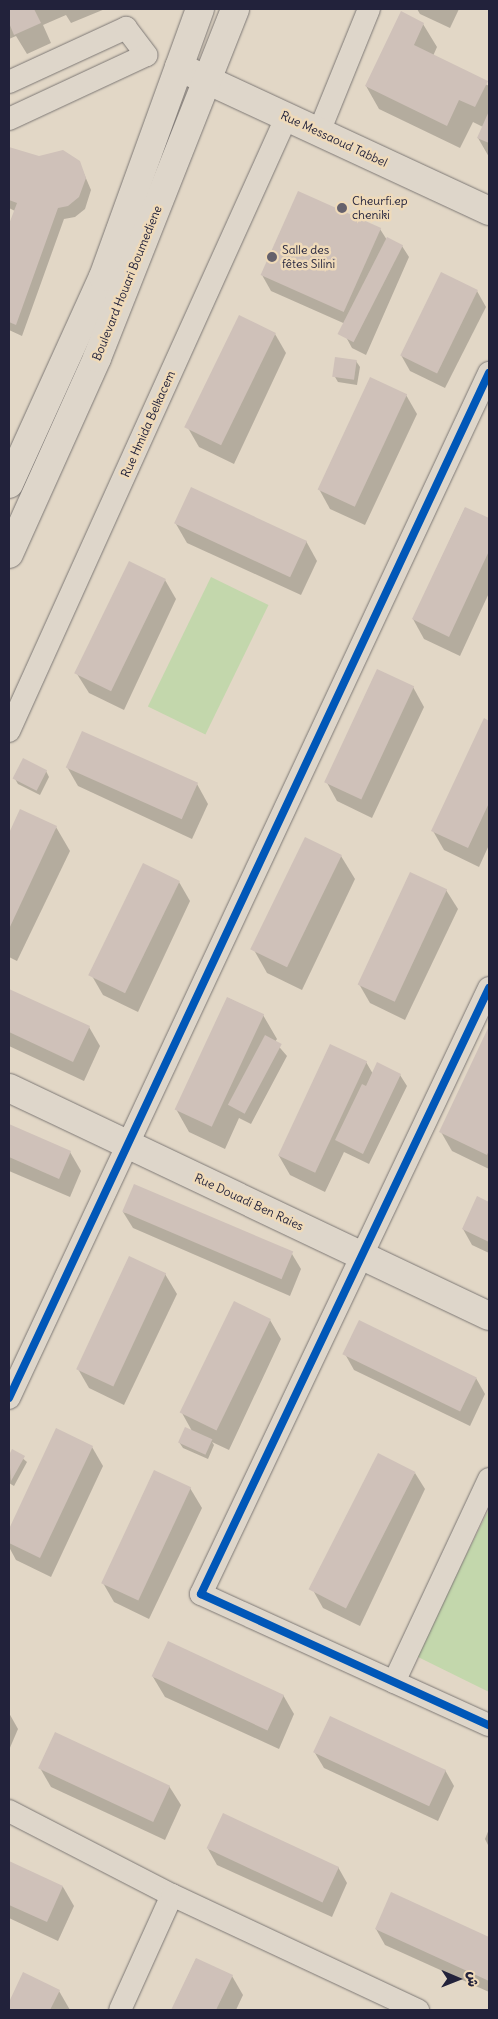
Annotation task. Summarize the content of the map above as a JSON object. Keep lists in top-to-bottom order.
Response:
{
  "streets": {
    "main road": ["Rue Messaoud Tabbel", "Boulevard Houari Boumediene", "Rue Douadi Ben Raies"],
    "street": ["Rue Hmida Belkacem"]
  },
  "crossings": [
    ["Rue Messaoud Tabbel", "Boulevard Houari Boumediene"],
    ["Rue Messaoud Tabbel", "Rue Hmida Belkacem"]
  ],
  "places": ["Cheurfi.ep cheniki", "Salle des fêtes Silini"],
  "north": "right"
}
